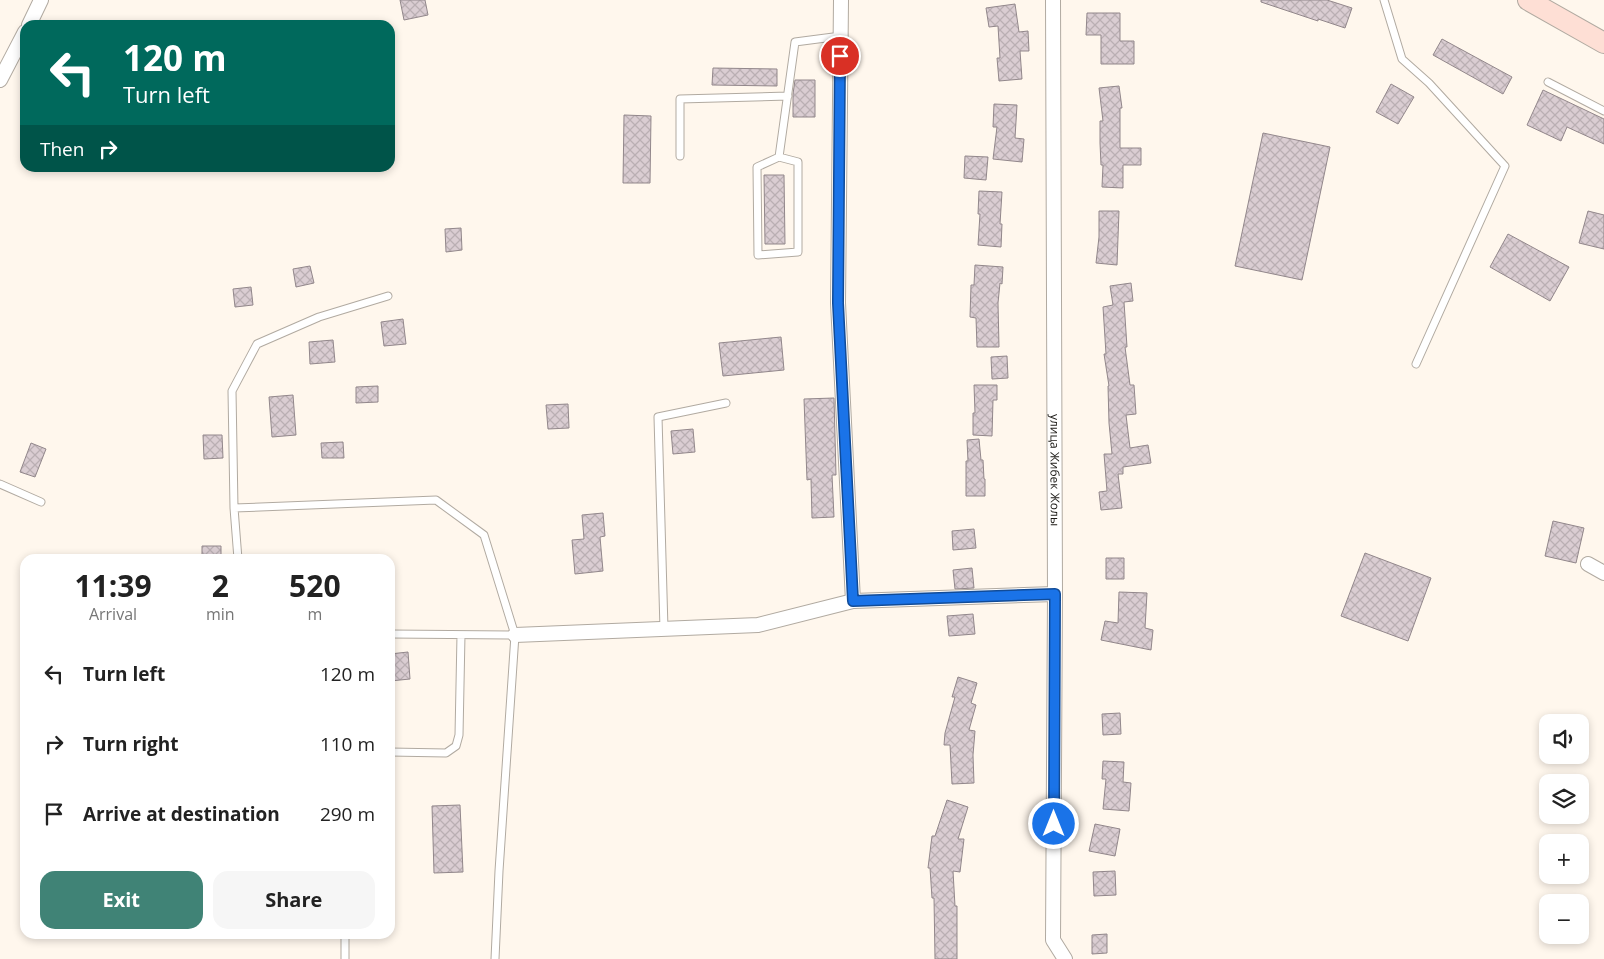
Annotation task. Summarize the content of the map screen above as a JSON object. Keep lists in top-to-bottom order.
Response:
{
  "streets": {
    "street": ["улица Жибек Жолы"]
  },
  "page": {
    "turn": ["120 m", "Turn left"],
    "then": "Then",
    "eta": [
      "11:39",
      "Arrival",
      "2",
      "min",
      "520",
      "m"
    ],
    "list": [
      {
        "name": "Turn left",
        "value": "120 m"
      },
      {
        "name": "Turn right",
        "value": "110 m"
      },
      {
        "name": "Arrive at destination",
        "value": "290 m"
      }
    ],
    "map_buttons": ["+", "−"],
    "buttons": ["Exit", "Share"]
  }
}
